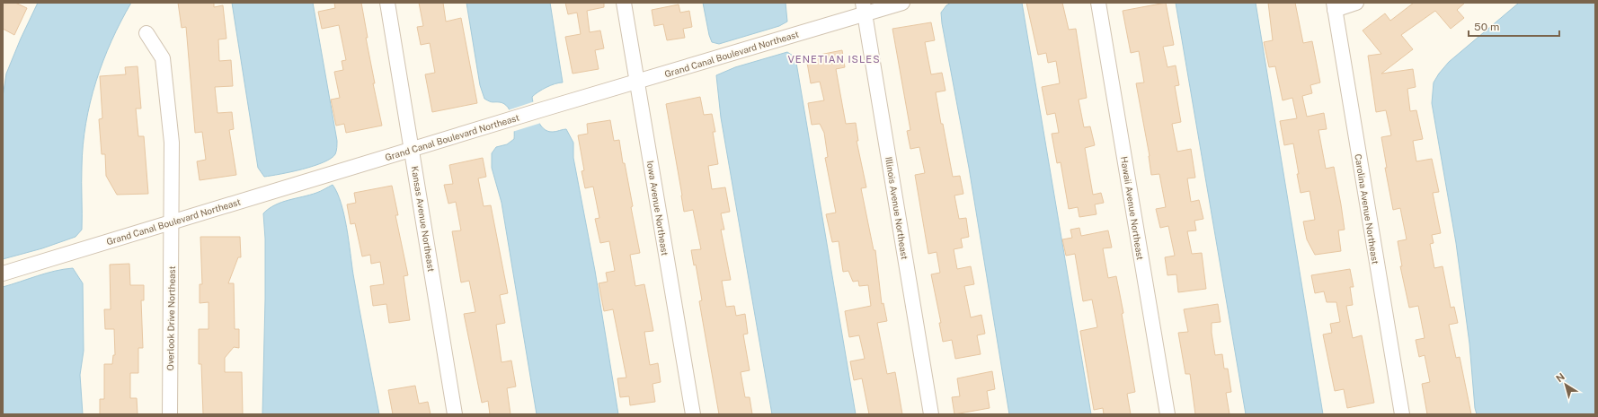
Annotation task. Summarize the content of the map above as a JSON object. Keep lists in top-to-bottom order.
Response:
{
  "streets": {
    "street": [
      "Grand Canal Boulevard Northeast",
      "Iowa Avenue Northeast",
      "Illinois Avenue Northeast",
      "Hawaii Avenue Northeast",
      "Carolina Avenue Northeast",
      "Kansas Avenue Northeast",
      "Overlook Drive Northeast"
    ]
  },
  "crossings": [
    ["Grand Canal Boulevard Northeast", "Iowa Avenue Northeast"],
    ["Grand Canal Boulevard Northeast", "Illinois Avenue Northeast"],
    ["Grand Canal Boulevard Northeast", "Kansas Avenue Northeast"],
    ["Grand Canal Boulevard Northeast", "Overlook Drive Northeast"]
  ],
  "districts": ["VENETIAN ISLES"],
  "scale_bar": "50 m",
  "north": "top left"
}
